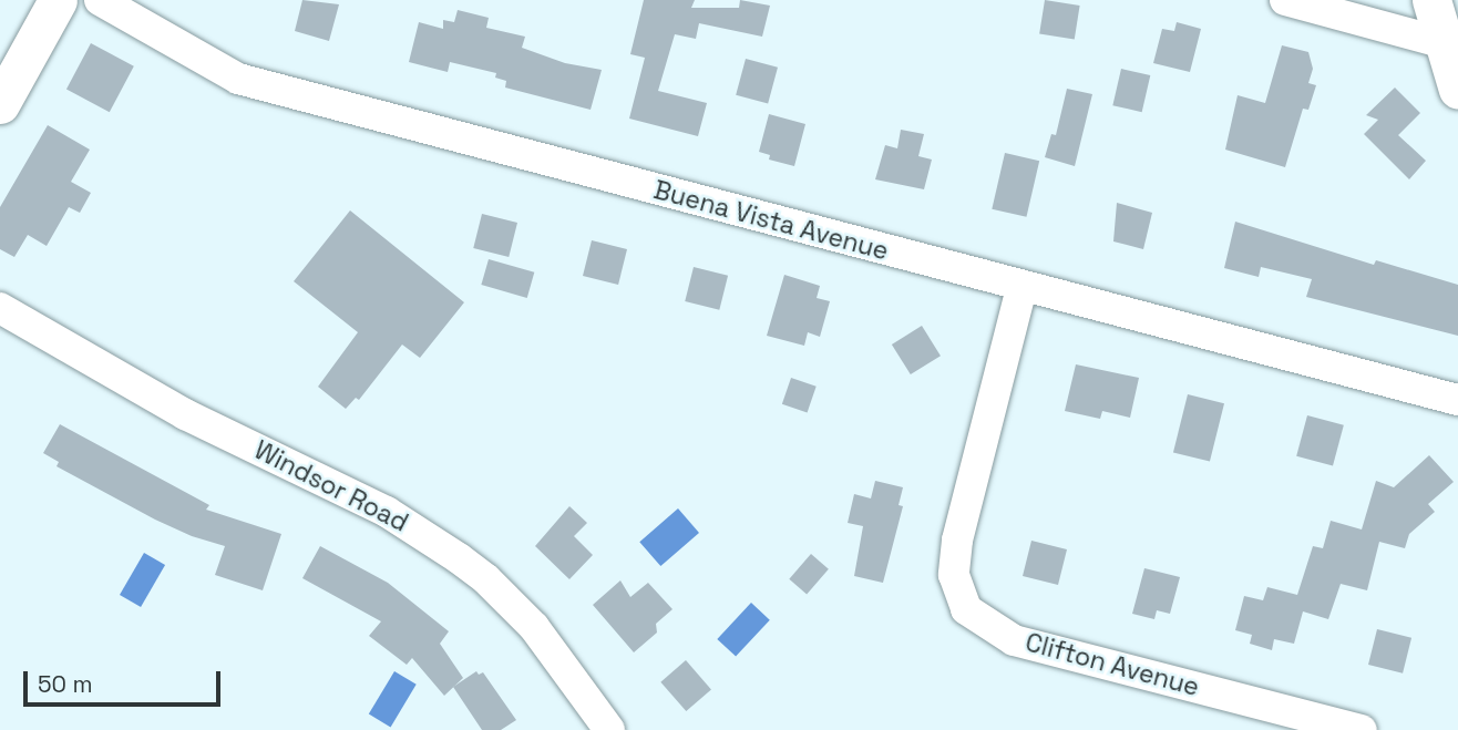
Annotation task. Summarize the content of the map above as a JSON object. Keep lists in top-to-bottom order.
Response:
{
  "streets": {
    "street": ["Buena Vista Avenue", "Windsor Road", "Clifton Avenue"]
  },
  "crossings": [
    ["Buena Vista Avenue", "Clifton Avenue"]
  ],
  "scale_bar": "50 m"
}
